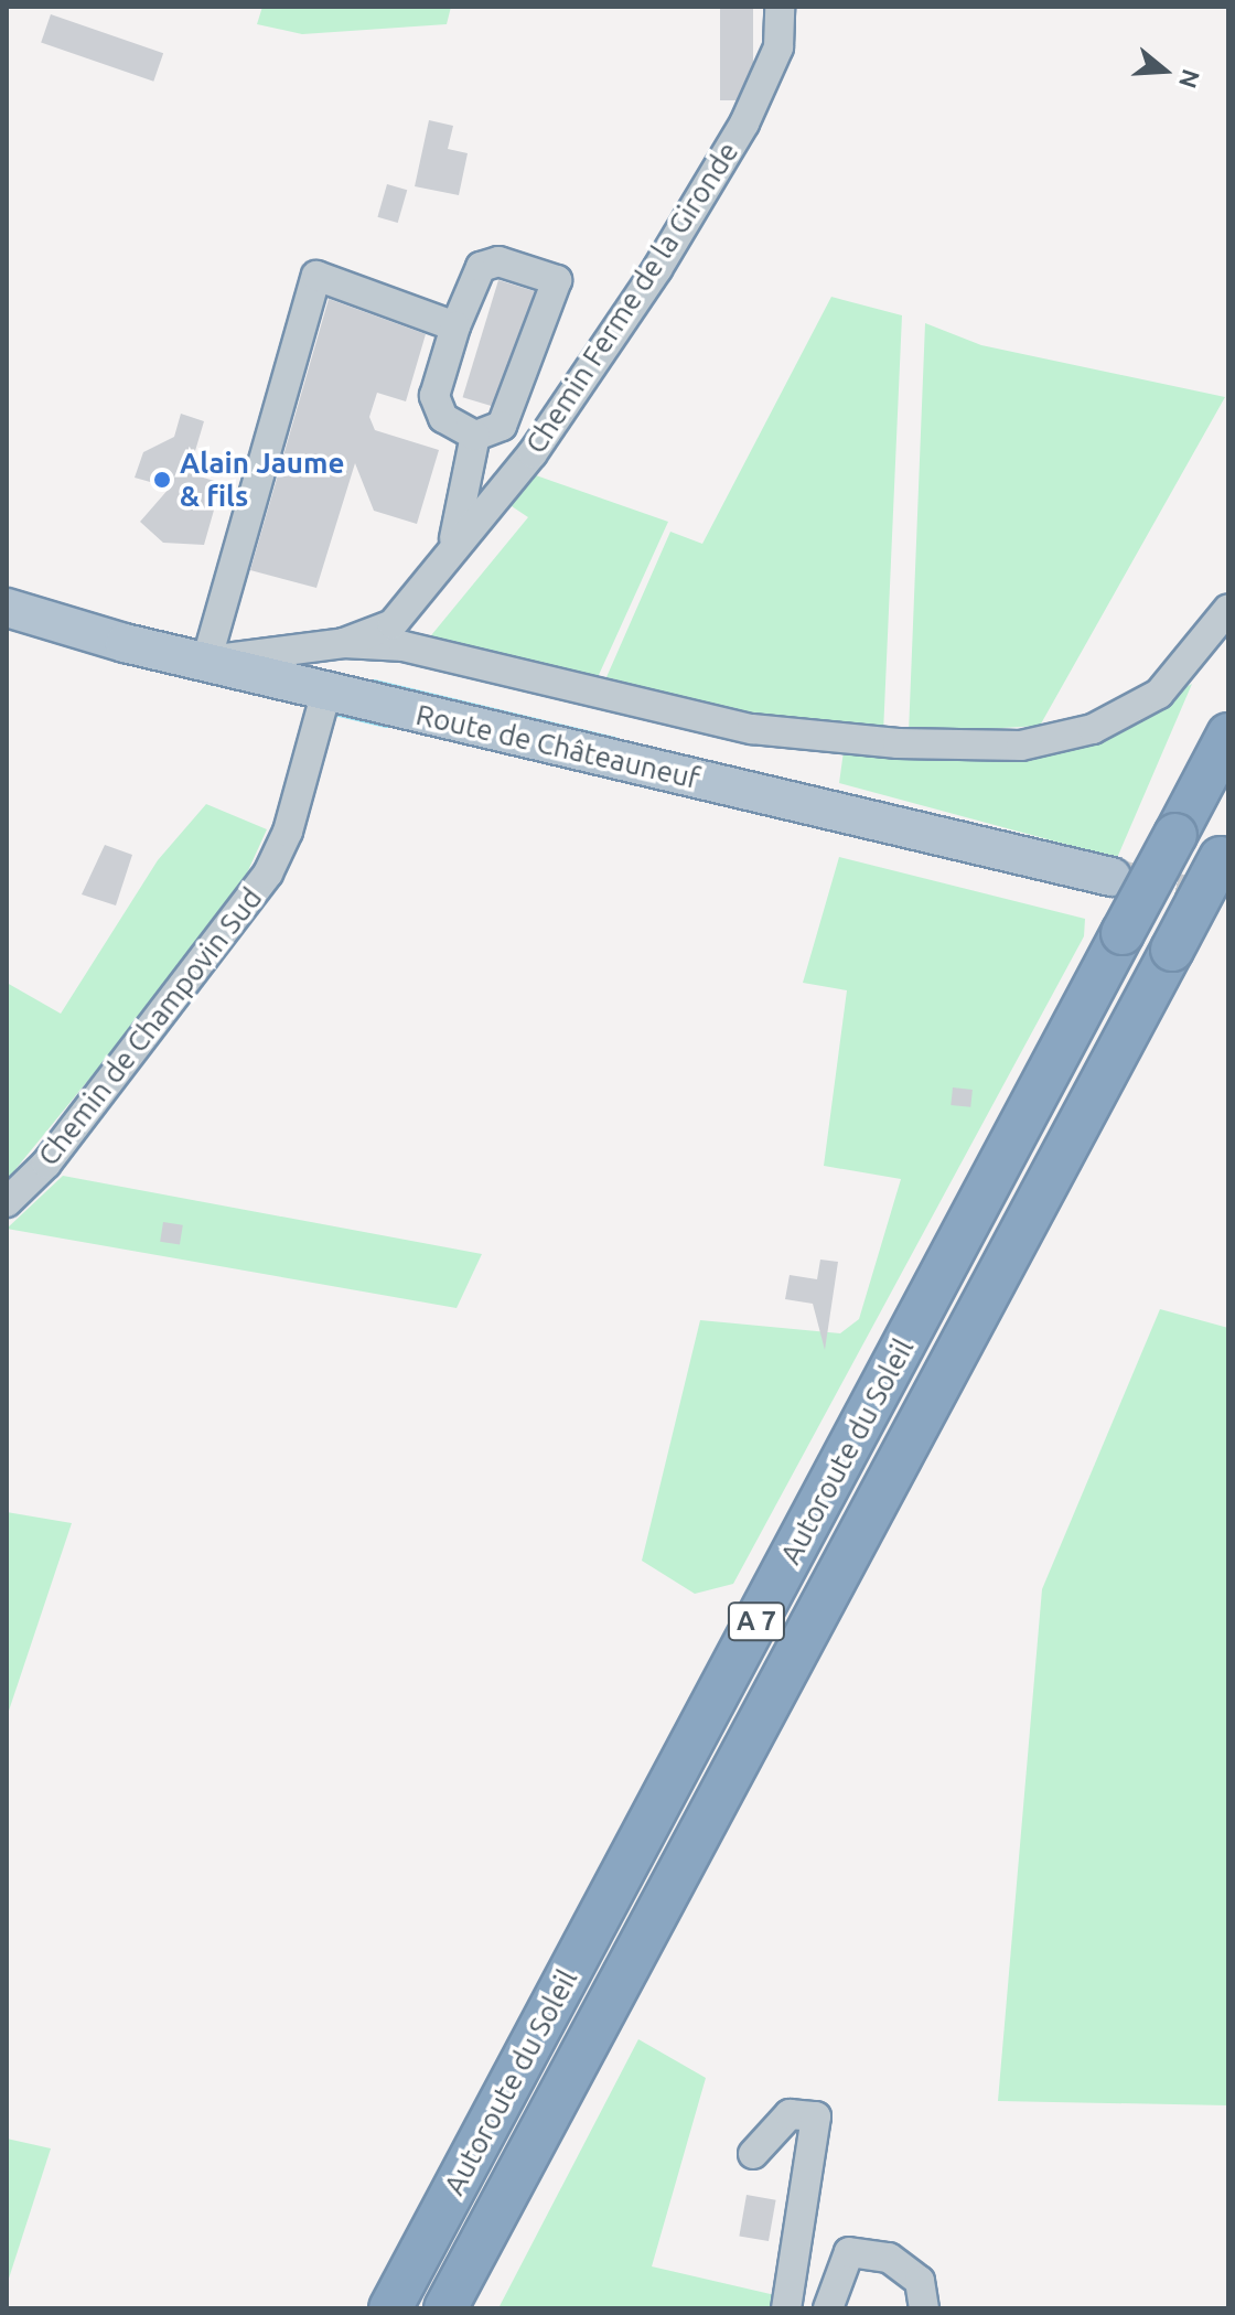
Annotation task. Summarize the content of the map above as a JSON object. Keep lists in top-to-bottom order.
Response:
{
  "streets": {
    "highway": ["Autoroute du Soleil", "A 7"],
    "main road": ["Route de Châteauneuf"],
    "street": ["Chemin Ferme de la Gironde", "Chemin de Champovin Sud"]
  },
  "crossings": [
    ["Chemin Ferme de la Gironde", "Route de Châteauneuf"],
    ["Route de Châteauneuf", "Chemin de Champovin Sud"]
  ],
  "places": ["Alain Jaume & fils"],
  "north": "right"
}
